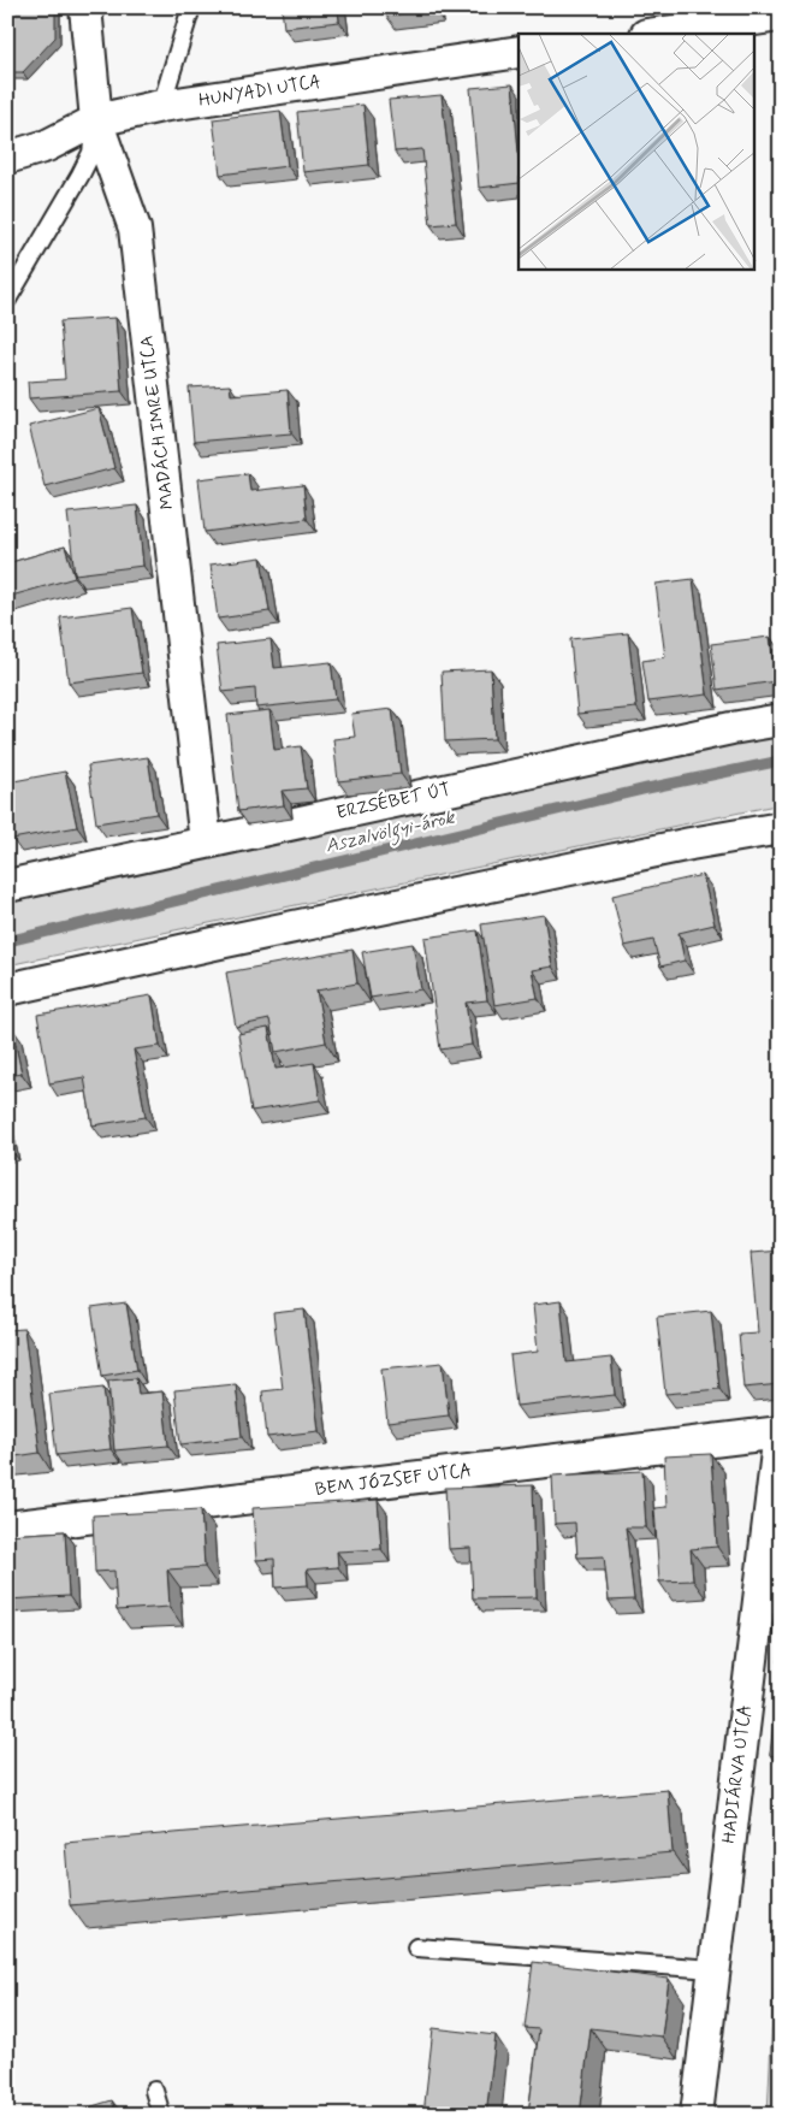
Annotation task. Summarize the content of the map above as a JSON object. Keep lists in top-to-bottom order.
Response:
{
  "streets": {
    "street": [
      "HUNYADI UTCA",
      "MADÁCH IMRE UTCA",
      "ERZSÉBET ÚT",
      "BEM JÓZSEF UTCA",
      "HADIÁRVA UTCA"
    ]
  },
  "crossings": [
    ["HUNYADI UTCA", "MADÁCH IMRE UTCA"],
    ["MADÁCH IMRE UTCA", "ERZSÉBET ÚT"],
    ["BEM JÓZSEF UTCA", "HADIÁRVA UTCA"]
  ],
  "water": ["Aszalvölgyi-árok"]
}
